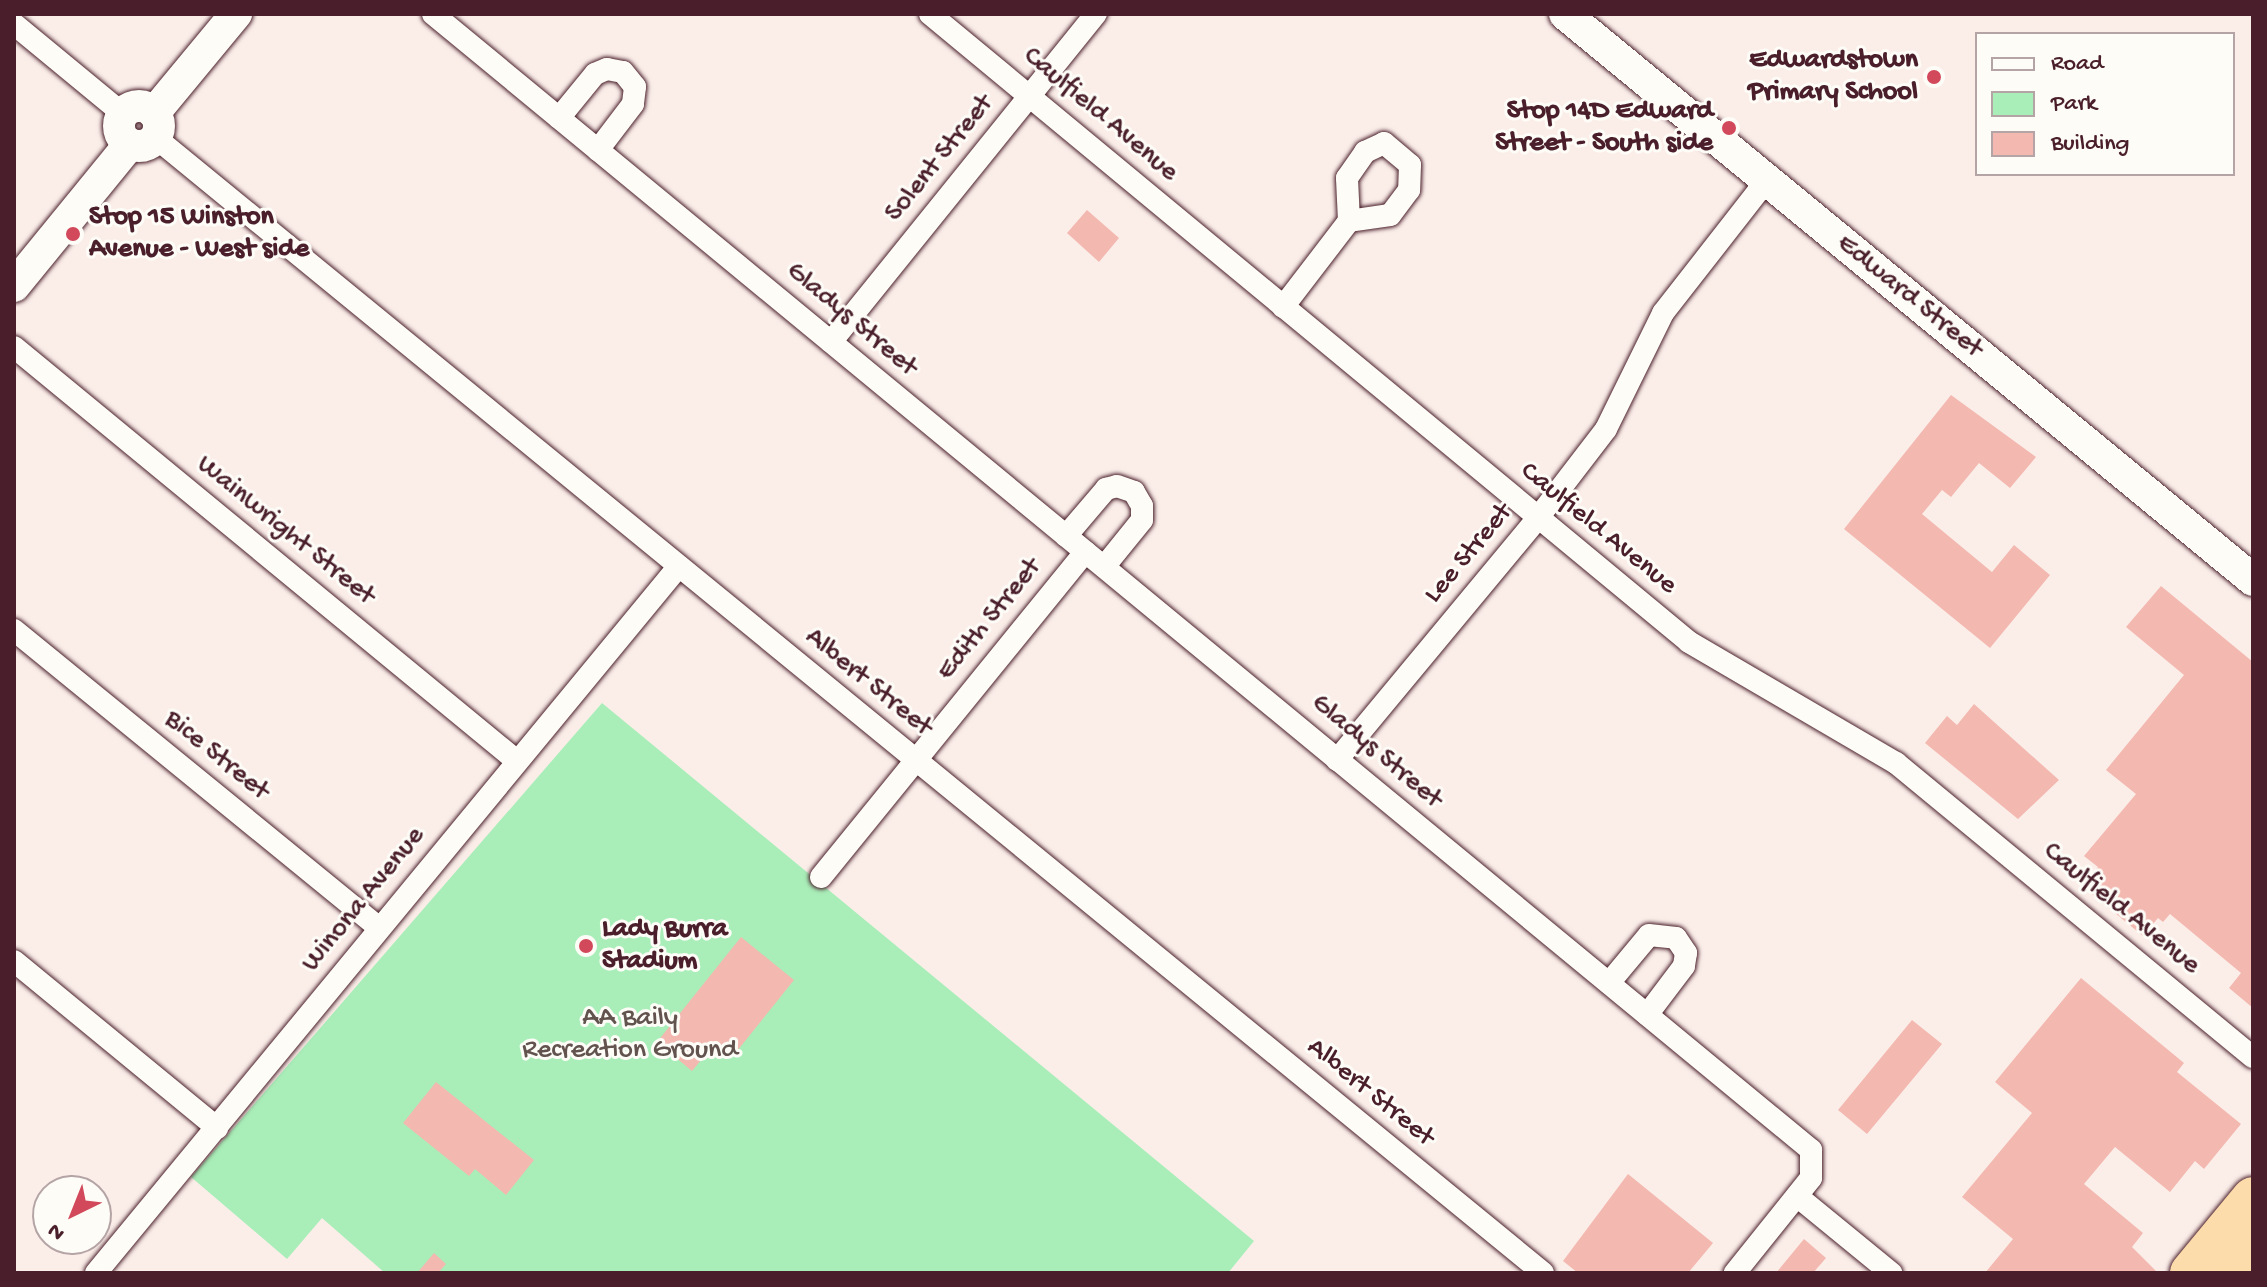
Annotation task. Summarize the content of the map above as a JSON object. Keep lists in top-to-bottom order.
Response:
{
  "streets": {
    "street": [
      "Caulfield Avenue",
      "Solent Street",
      "Edward Street",
      "Gladys Street",
      "Wainwright Street",
      "Lee Street",
      "Edith Street",
      "Albert Street",
      "Bice Street",
      "Winona Avenue"
    ]
  },
  "crossings": [
    ["Caulfield Avenue", "Solent Street"],
    ["Caulfield Avenue", "Lee Street"],
    ["Solent Street", "Gladys Street"],
    ["Edward Street", "Lee Street"],
    ["Gladys Street", "Lee Street"],
    ["Gladys Street", "Edith Street"],
    ["Wainwright Street", "Winona Avenue"],
    ["Edith Street", "Albert Street"],
    ["Albert Street", "Winona Avenue"],
    ["Bice Street", "Winona Avenue"]
  ],
  "parks": ["AA Baily Recreation Ground"],
  "places": [
    "Edwardstown Primary School",
    "Stop 14D Edward Street - South side",
    "Stop 15 Winston Avenue - West side",
    "Lady Burra Stadium"
  ],
  "legend": ["Road", "Park", "Building"],
  "north": "bottom left"
}
